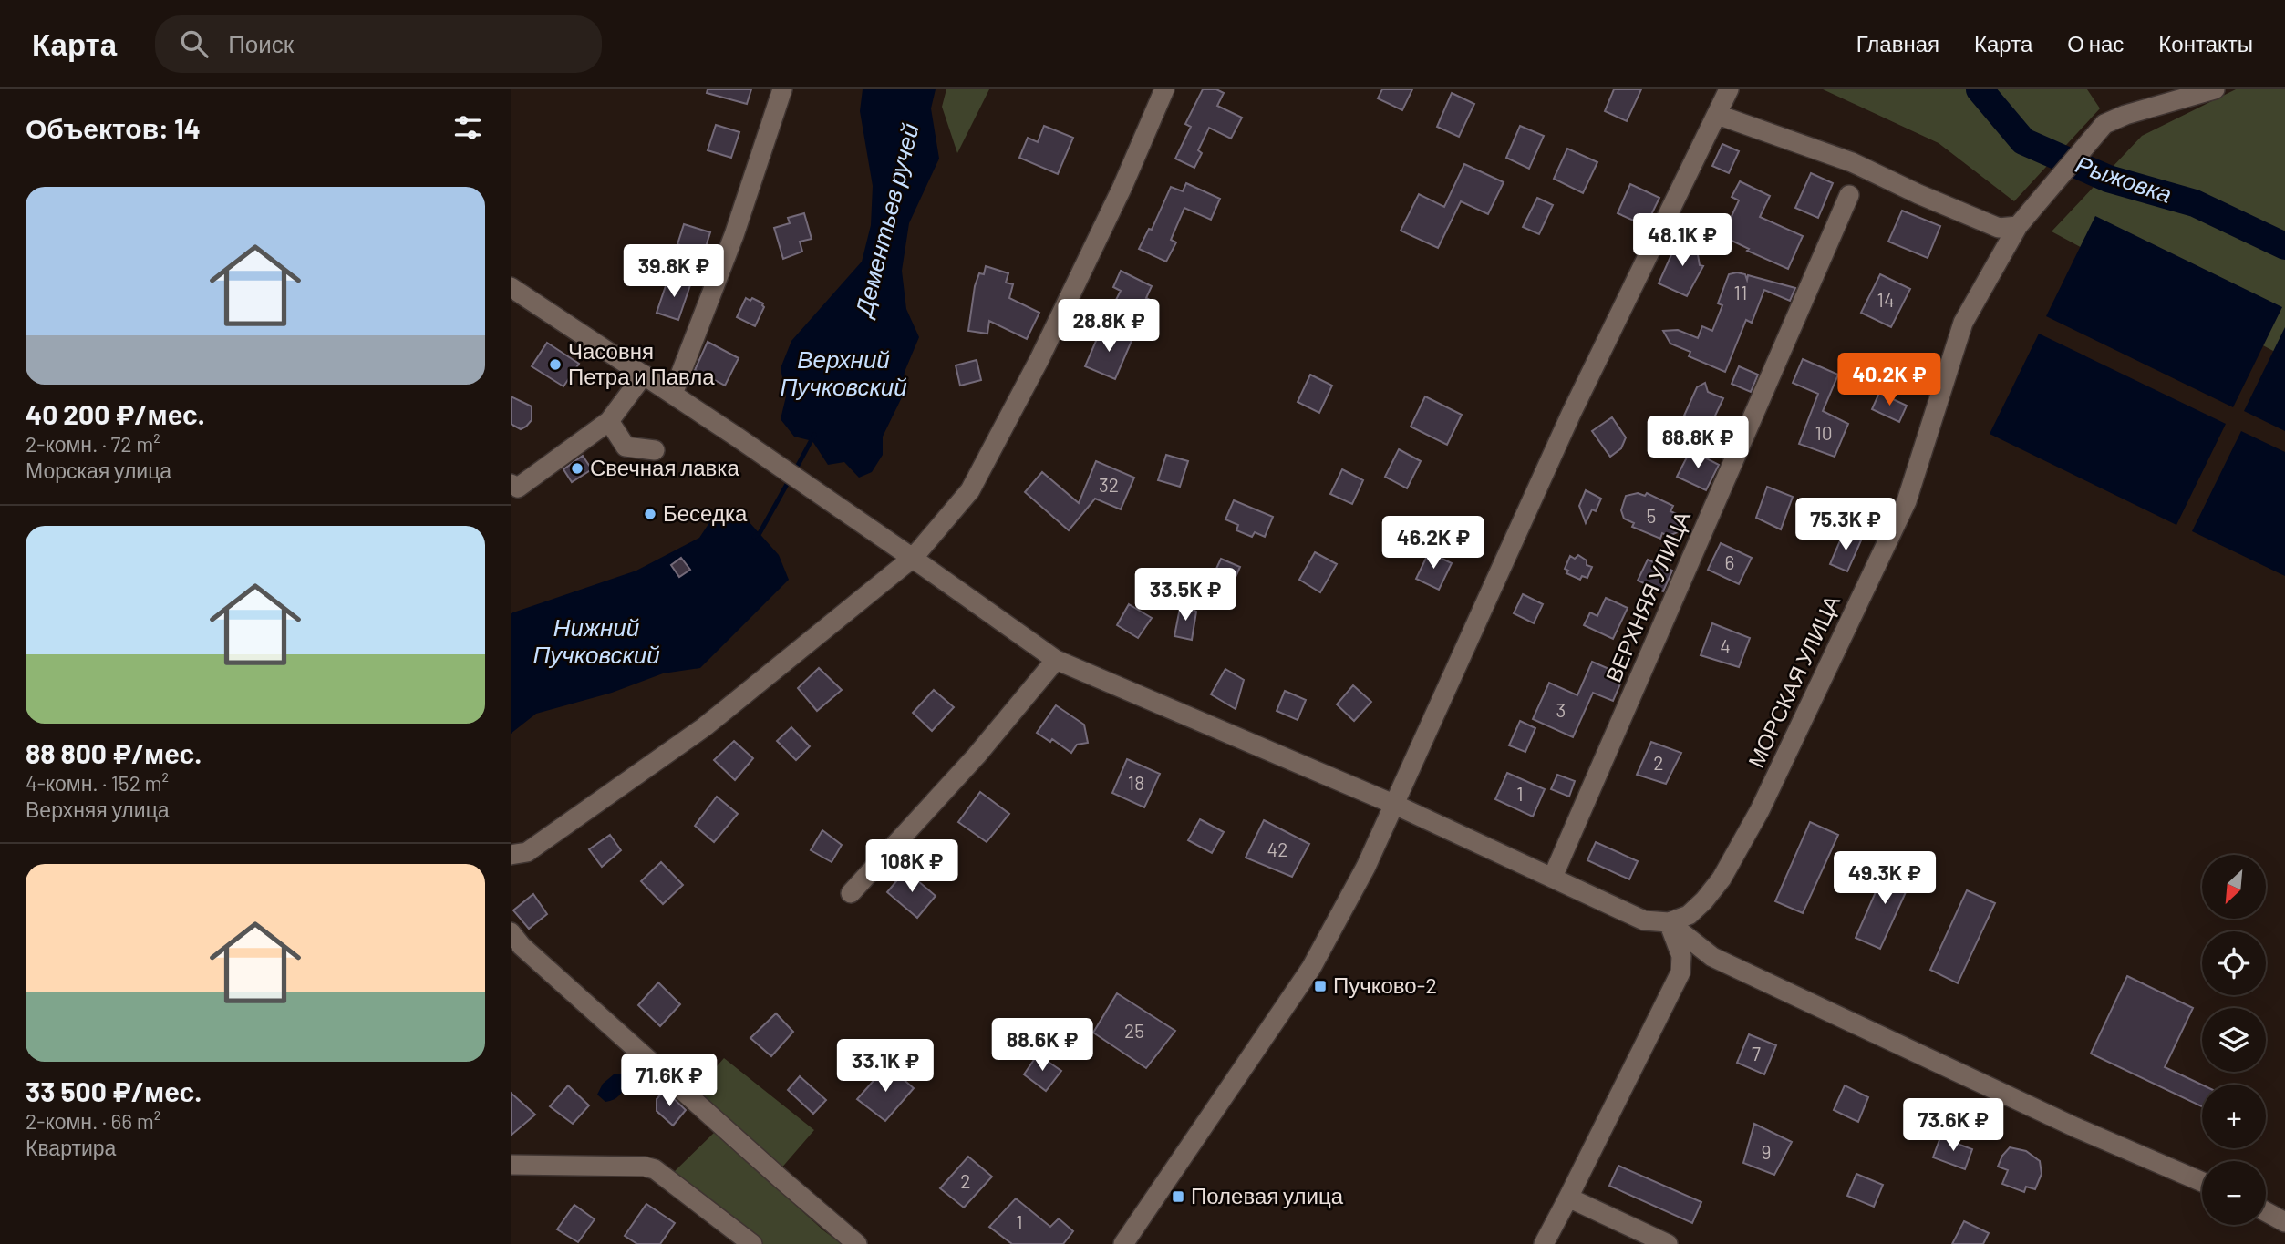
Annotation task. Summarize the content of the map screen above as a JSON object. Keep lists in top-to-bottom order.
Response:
{
  "streets": {
    "street": ["ВЕРХНЯЯ УЛИЦА", "МОРСКАЯ УЛИЦА"]
  },
  "water": [
    "Рыжовка",
    "Дементьев ручей",
    "Верхний Пучковский",
    "Нижний Пучковский"
  ],
  "places": {
    "other": ["Часовня Петра и Павла", "Свечная лавка", "Беседка"],
    "transit": ["Пучково-2", "Полевая улица"]
  },
  "house_numbers": [
    "11",
    "14",
    "10",
    "32",
    "5",
    "6",
    "4",
    "3",
    "2",
    "18",
    "1",
    "42",
    "25",
    "7",
    "9",
    "2",
    "1"
  ],
  "north": "bottom left",
  "page": {
    "header": "Карта",
    "search": "Поиск",
    "nav": [
      "Главная",
      "Карта",
      "О нас",
      "Контакты"
    ],
    "heading": "Объектов: 14",
    "list": [
      {
        "name": "40 200 ₽/мес.",
        "note": "2-комн. · 72 m² · Морская улица"
      },
      {
        "name": "88 800 ₽/мес.",
        "note": "4-комн. · 152 m² · Верхняя улица"
      },
      {
        "name": "33 500 ₽/мес.",
        "note": "2-комн. · 66 m² · Квартира"
      }
    ],
    "price": [
      "48.1K ₽",
      "39.8K ₽",
      "28.8K ₽",
      "40.2K ₽",
      "88.8K ₽",
      "75.3K ₽",
      "46.2K ₽",
      "33.5K ₽",
      "108K ₽",
      "49.3K ₽",
      "88.6K ₽",
      "33.1K ₽",
      "71.6K ₽",
      "73.6K ₽"
    ],
    "map_buttons": ["+", "−"]
  }
}
